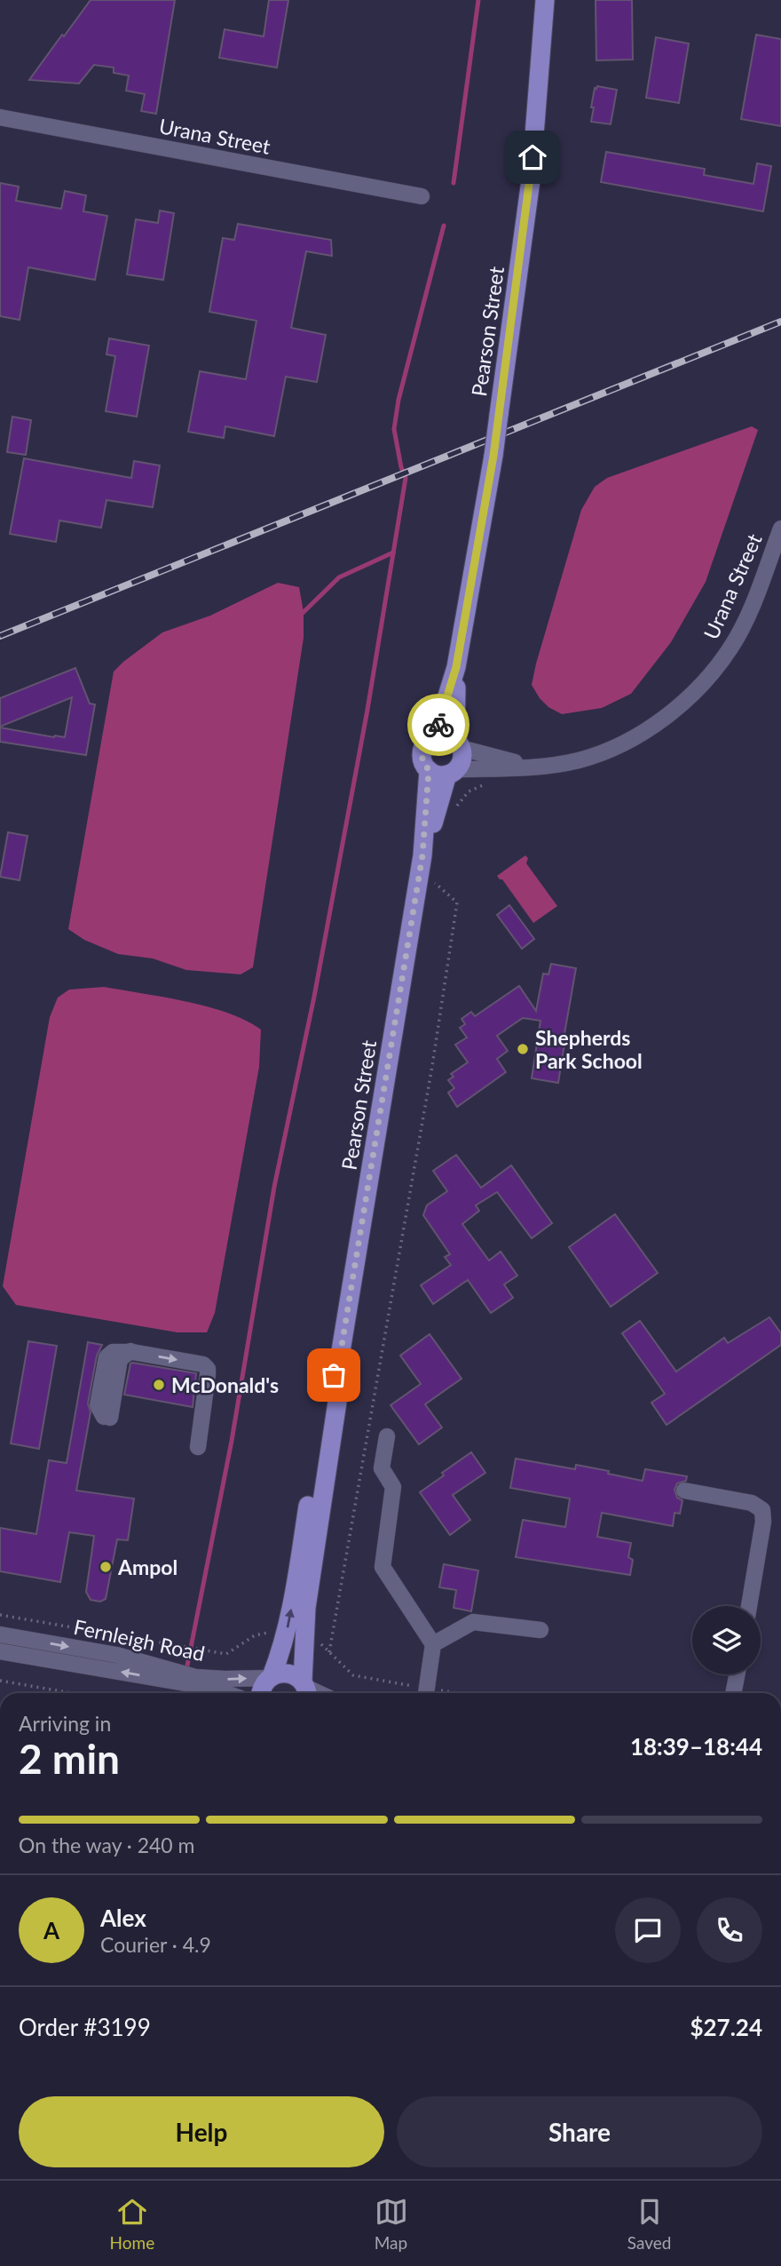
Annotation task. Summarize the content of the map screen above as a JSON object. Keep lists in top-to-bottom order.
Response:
{
  "streets": {
    "main road": ["Pearson Street"],
    "street": ["Urana Street", "Fernleigh Road"]
  },
  "crossings": [
    ["Urana Street", "Pearson Street"],
    ["Pearson Street", "Fernleigh Road"]
  ],
  "places": ["Shepherds Park School", "McDonald's", "Ampol"],
  "page": {
    "heading": ["2 min", "Arriving in", "18:39–18:44"],
    "panel": [
      "Alex",
      "Courier · 4.9",
      "Order #3199",
      "$27.24"
    ],
    "bar": "On the way · 240 m",
    "round": "A",
    "buttons": ["Help", "Share"],
    "tabs": ["Home", "Map", "Saved"]
  }
}
